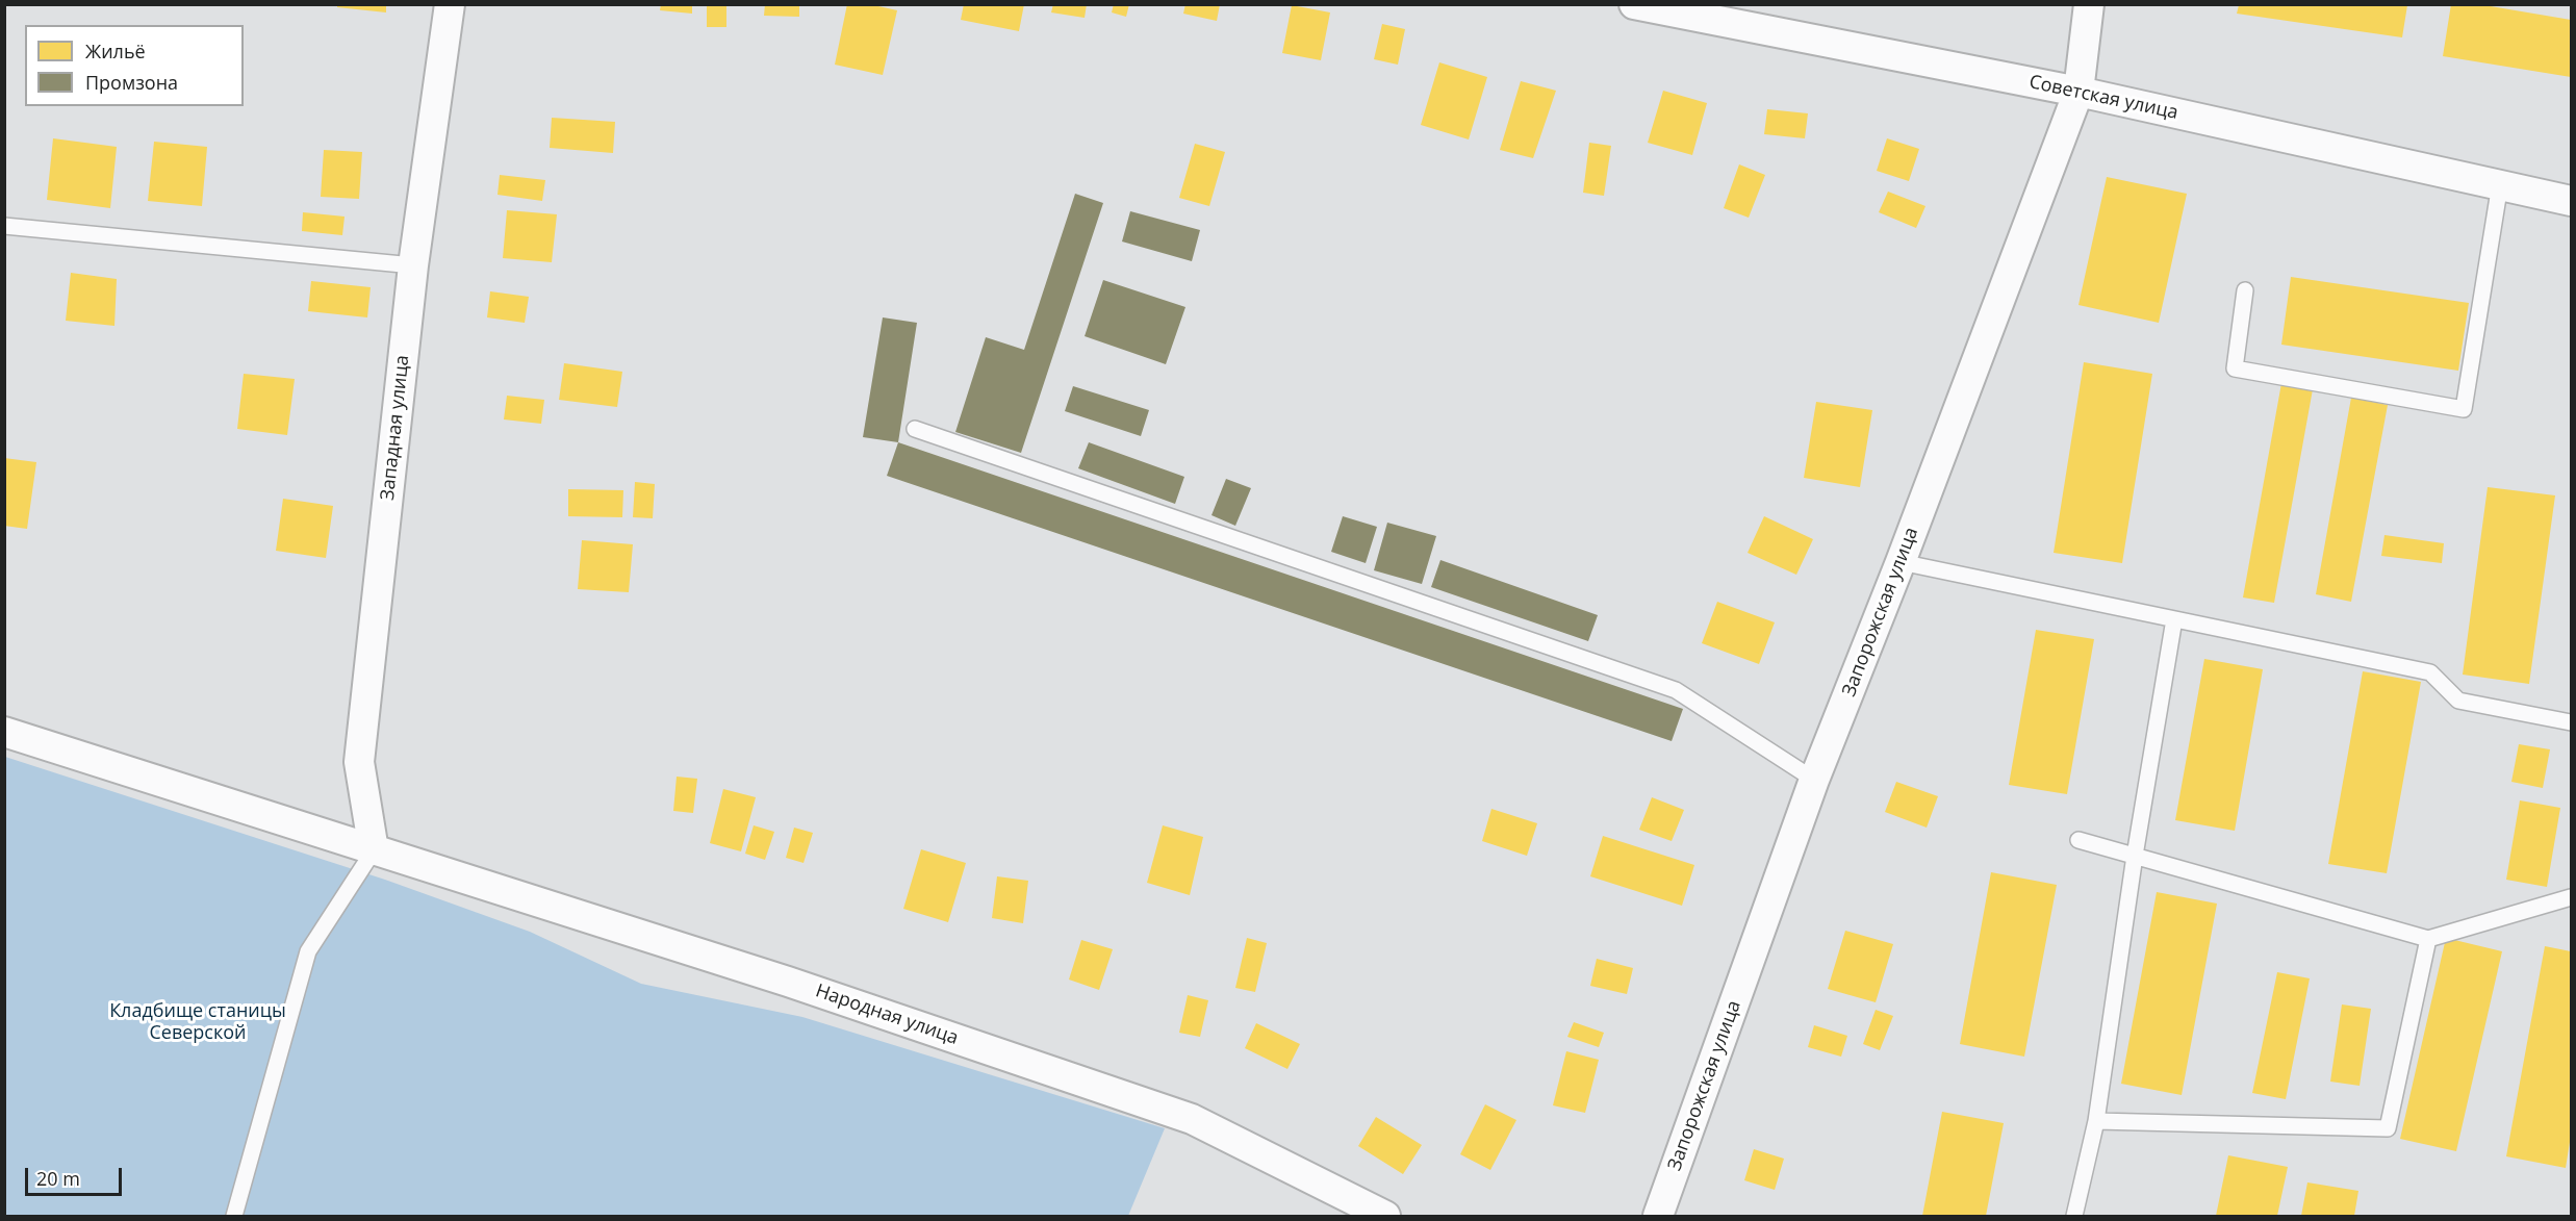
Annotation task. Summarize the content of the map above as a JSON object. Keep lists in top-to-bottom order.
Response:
{
  "streets": {
    "street": [
      "Советская улица",
      "Западная улица",
      "Запорожская улица",
      "Народная улица"
    ]
  },
  "crossings": [
    ["Советская улица", "Запорожская улица"],
    ["Западная улица", "Народная улица"]
  ],
  "parks": ["Кладбище станицы Северской"],
  "legend": ["Жильё", "Промзона"],
  "scale_bar": "20 m"
}
